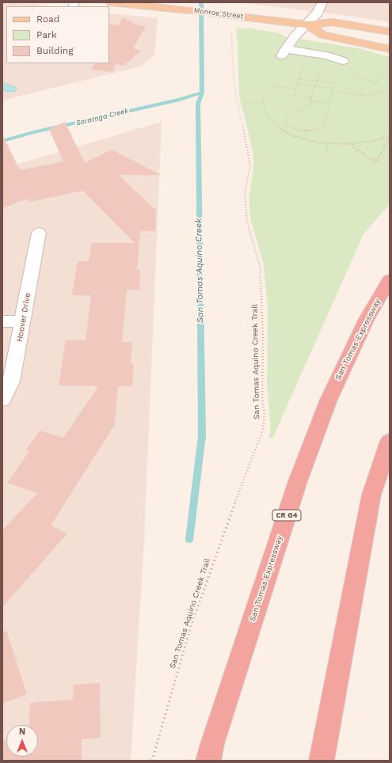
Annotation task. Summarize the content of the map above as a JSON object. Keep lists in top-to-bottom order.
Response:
{
  "streets": {
    "highway": ["San Tomas Expressway", "CR G4"],
    "main road": ["Monroe Street"],
    "street": ["Hoover Drive"],
    "path": ["San Tomas Aquino Creek Trail"]
  },
  "water": ["Saratoga Creek", "San Tomas Aquino Creek"],
  "legend": ["Road", "Park", "Building"],
  "north": "top"
}
